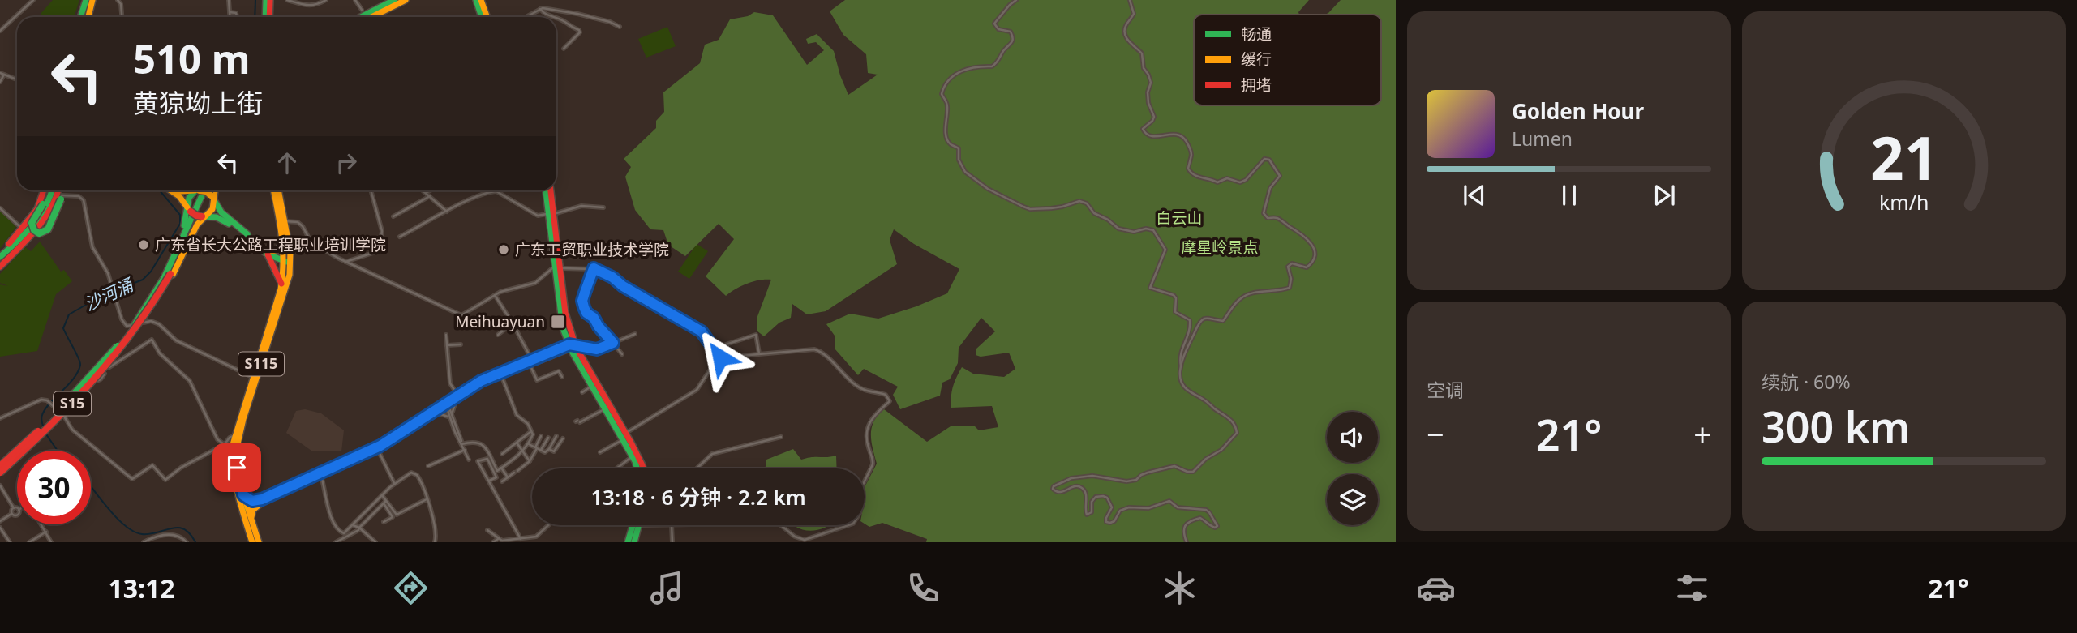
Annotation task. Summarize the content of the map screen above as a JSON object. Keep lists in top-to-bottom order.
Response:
{
  "streets": {
    "main road": ["S115", "S15"]
  },
  "water": ["沙河涌"],
  "parks": ["白云山", "摩星岭景点"],
  "places": {
    "other": ["广东省长大公路工程职业培训学院", "广东工贸职业技术学院"],
    "transit": ["Meihuayuan"]
  },
  "legend": ["畅通", "缓行", "拥堵"],
  "page": {
    "turn": ["510 m", "黄猄坳上街"],
    "song": ["Golden Hour", "Lumen"],
    "tile": [
      "空调",
      ["续航 · 60%", "300 km"]
    ],
    "heat": ["−", "21°", "+"],
    "limit": "30",
    "trip": "13:18 · 6 分钟 · 2.2 km",
    "tabs": ["13:12", "21°"],
    "gauge": ["21", "km/h"]
  }
}
